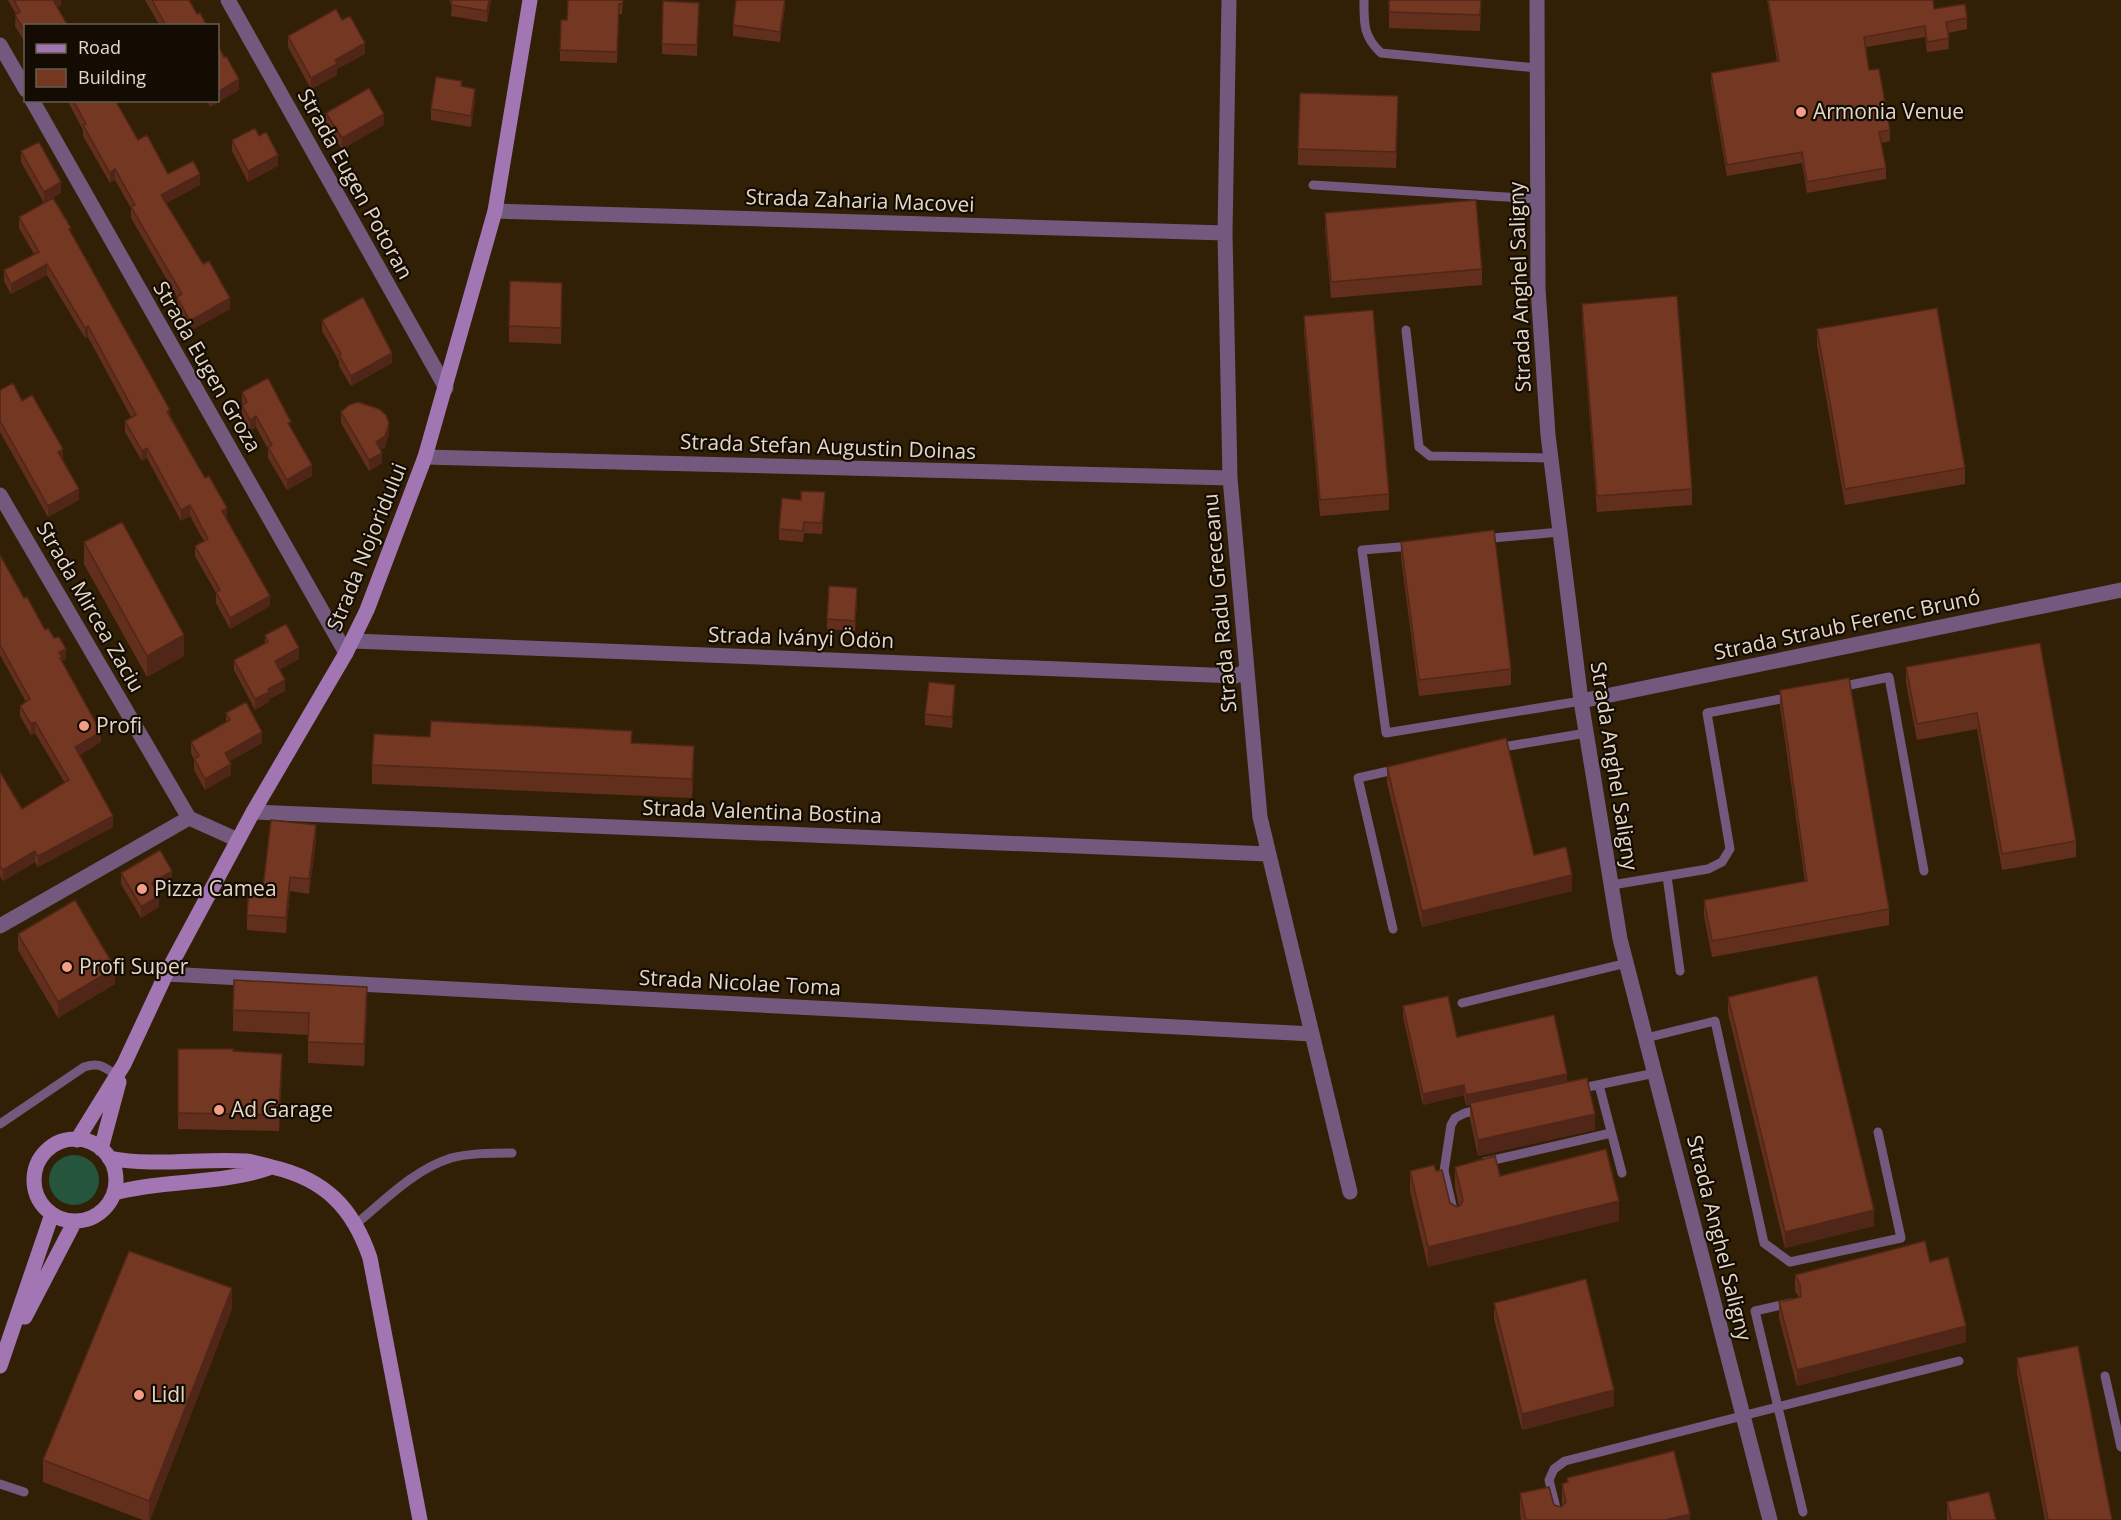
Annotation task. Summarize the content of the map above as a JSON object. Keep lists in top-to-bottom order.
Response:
{
  "streets": {
    "main road": ["Strada Nojoridului"],
    "street": [
      "Strada Eugen Potoran",
      "Strada Zaharia Macovei",
      "Strada Anghel Saligny",
      "Strada Eugen Groza",
      "Strada Stefan Augustin Doinas",
      "Strada Radu Greceanu",
      "Strada Mircea Zaciu",
      "Strada Straub Ferenc Brunó",
      "Strada Iványi Ödön",
      "Strada Valentina Bostina",
      "Strada Nicolae Toma"
    ]
  },
  "crossings": [
    ["Strada Eugen Potoran", "Strada Nojoridului"],
    ["Strada Zaharia Macovei", "Strada Nojoridului"],
    ["Strada Zaharia Macovei", "Strada Radu Greceanu"],
    ["Strada Anghel Saligny", "Strada Straub Ferenc Brunó"],
    ["Strada Eugen Groza", "Strada Nojoridului"],
    ["Strada Eugen Groza", "Strada Iványi Ödön"],
    ["Strada Stefan Augustin Doinas", "Strada Nojoridului"],
    ["Strada Stefan Augustin Doinas", "Strada Radu Greceanu"],
    ["Strada Nojoridului", "Strada Iványi Ödön"],
    ["Strada Nojoridului", "Strada Valentina Bostina"],
    ["Strada Nojoridului", "Strada Nicolae Toma"],
    ["Strada Radu Greceanu", "Strada Iványi Ödön"],
    ["Strada Radu Greceanu", "Strada Valentina Bostina"],
    ["Strada Radu Greceanu", "Strada Nicolae Toma"]
  ],
  "places": [
    "Armonia Venue",
    "Profi",
    "Pizza Camea",
    "Profi Super",
    "Ad Garage",
    "Lidl"
  ],
  "legend": ["Road", "Building"]
}
